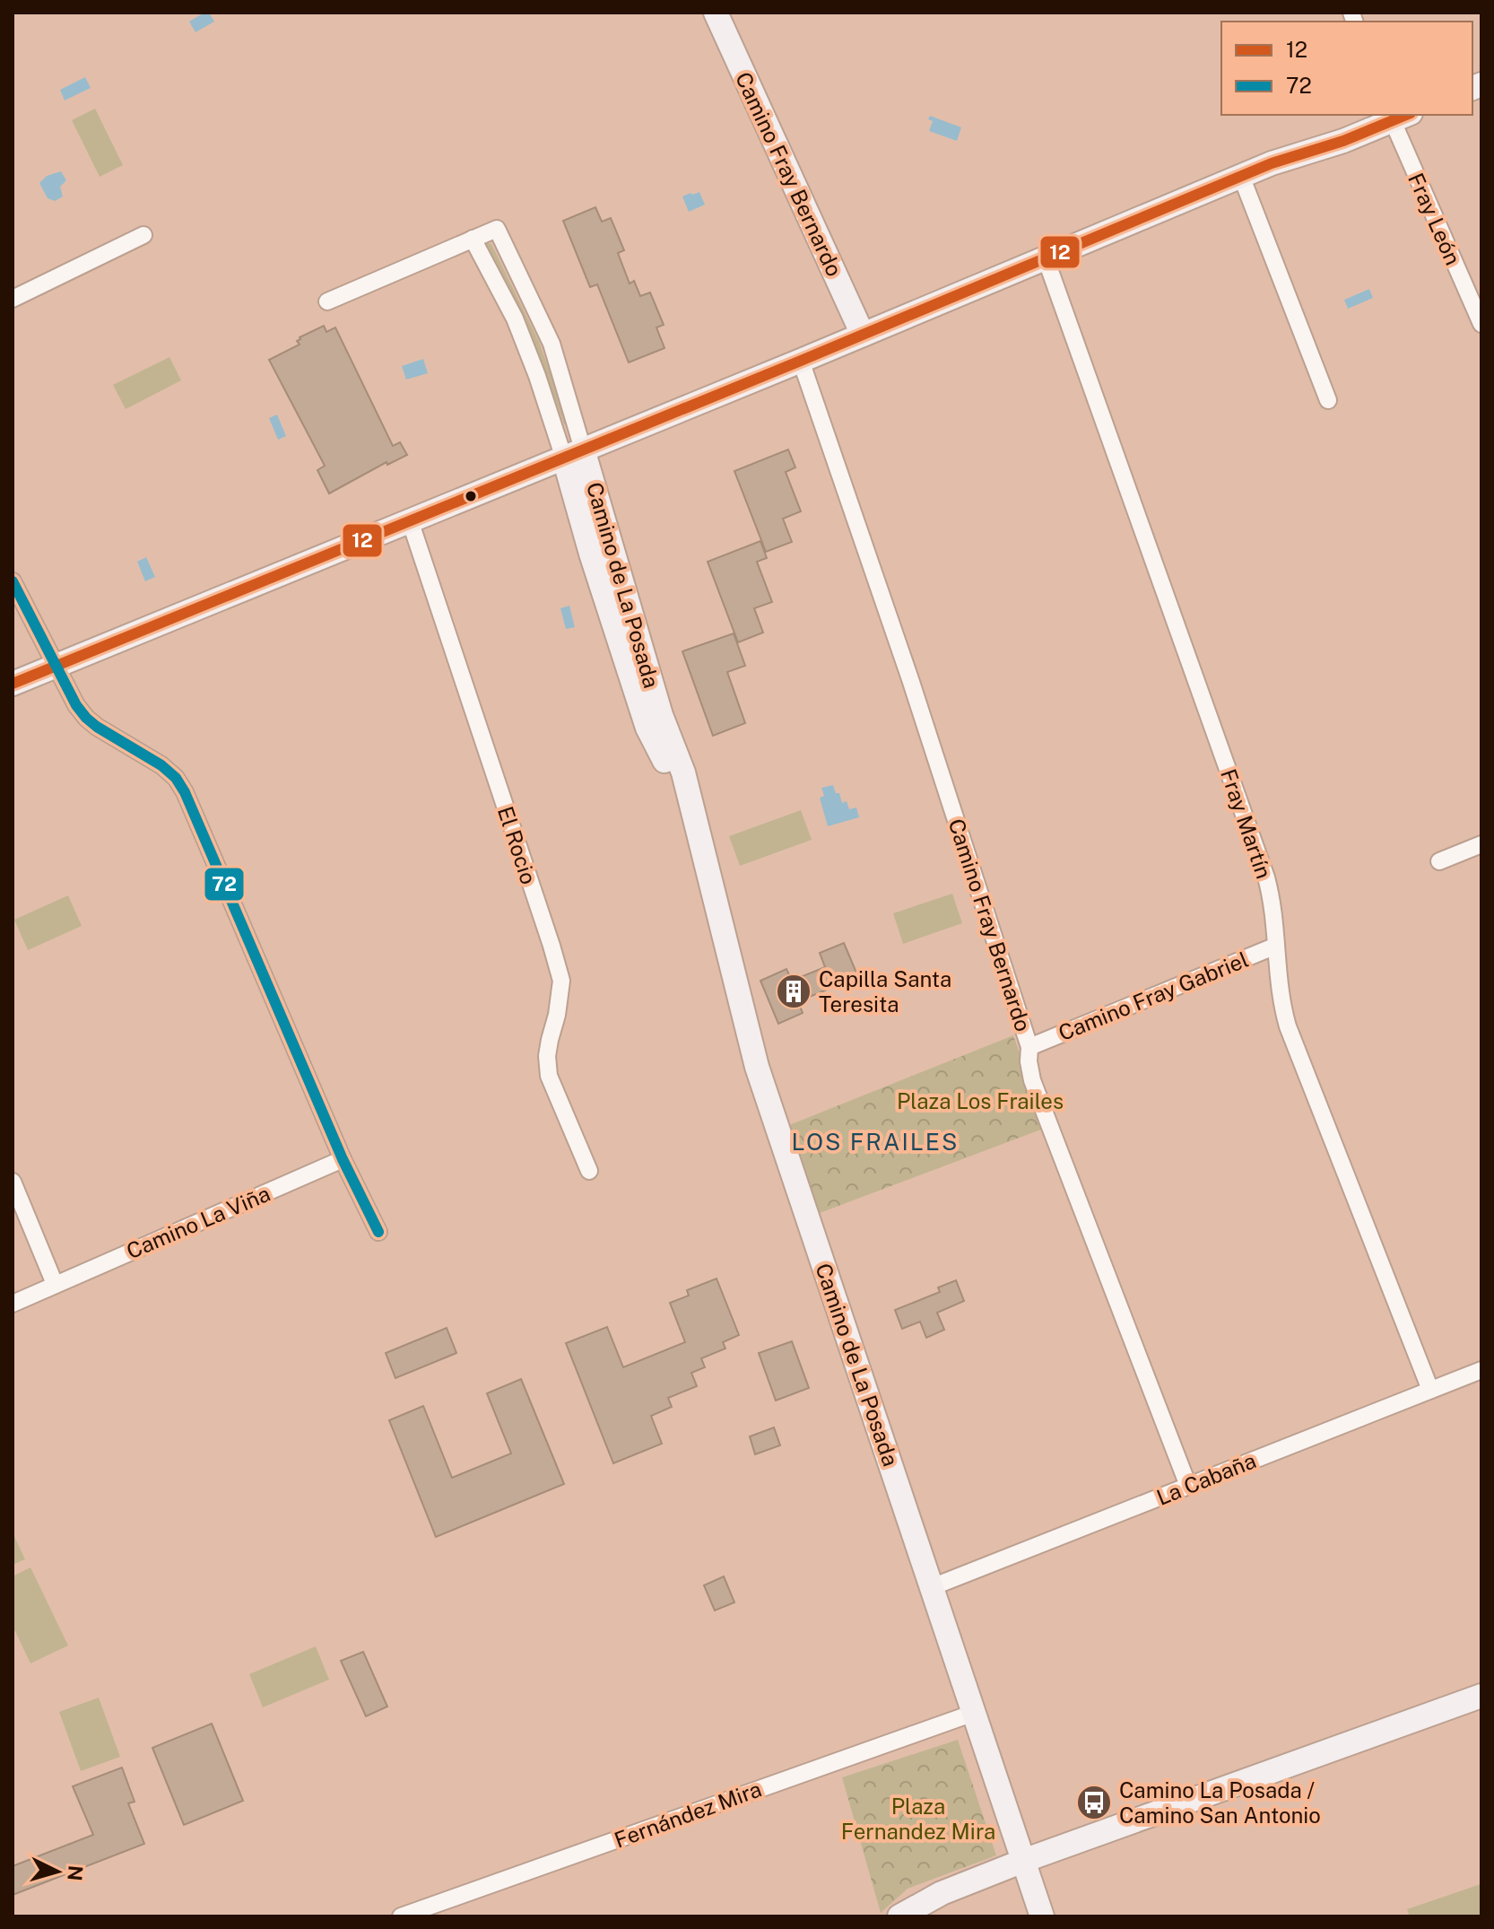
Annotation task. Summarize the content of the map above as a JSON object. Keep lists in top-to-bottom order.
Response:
{
  "streets": {
    "street": [
      "Camino Fray Bernardo",
      "Fray León",
      "Camino de La Posada",
      "Fray Martín",
      "El Rocio",
      "Camino Fray Gabriel",
      "Camino La Viña",
      "La Cabaña",
      "Fernández Mira"
    ]
  },
  "crossings": [
    ["Camino Fray Bernardo", "Camino Fray Gabriel"],
    ["Camino Fray Bernardo", "La Cabaña"],
    ["Camino de La Posada", "La Cabaña"],
    ["Camino de La Posada", "Fernández Mira"],
    ["Fray Martín", "Camino Fray Gabriel"],
    ["Fray Martín", "La Cabaña"]
  ],
  "districts": ["LOS FRAILES"],
  "parks": ["Plaza Los Frailes", "Plaza Fernandez Mira"],
  "places": {
    "building": ["Capilla Santa Teresita"],
    "bus stop": ["Camino La Posada / Camino San Antonio"]
  },
  "lines": ["transit line 12", "transit line 72"],
  "legend": ["12", "72"],
  "north": "right"
}
